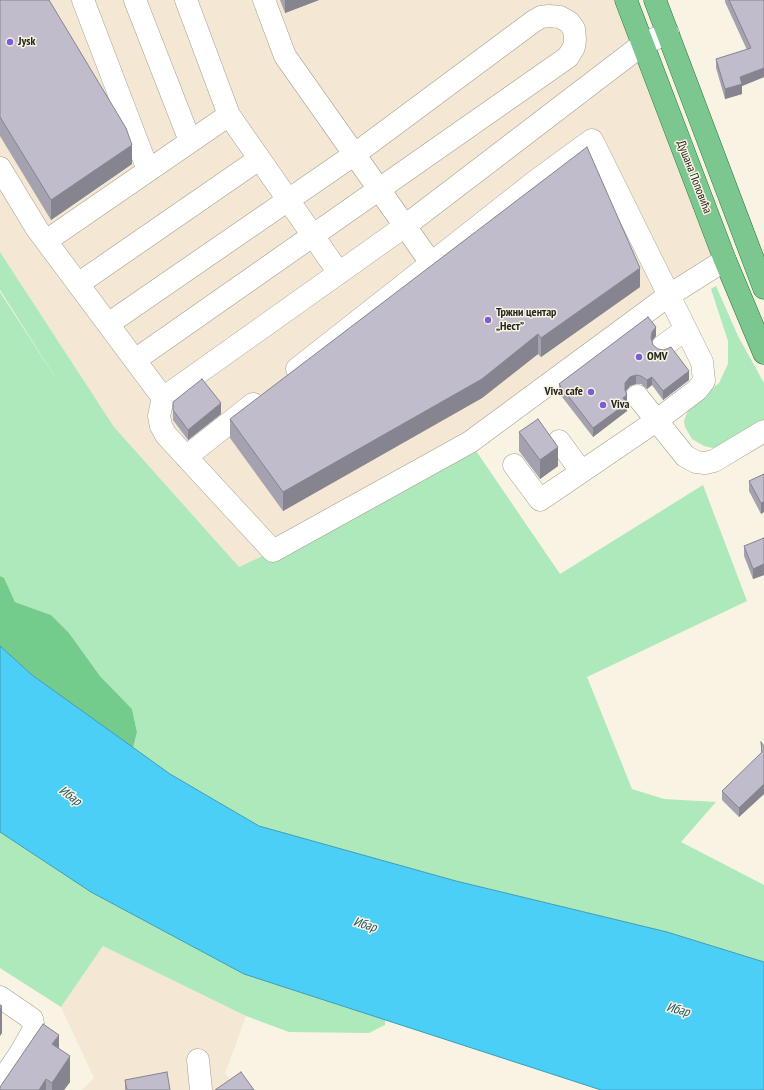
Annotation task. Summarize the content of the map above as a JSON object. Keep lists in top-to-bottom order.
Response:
{
  "streets": {
    "main road": ["Душана Поповића"]
  },
  "water": ["Ибар"],
  "places": [
    "Jysk",
    "Тржни центар „Нест”",
    "OMV",
    "Viva cafe",
    "Viva"
  ]
}
